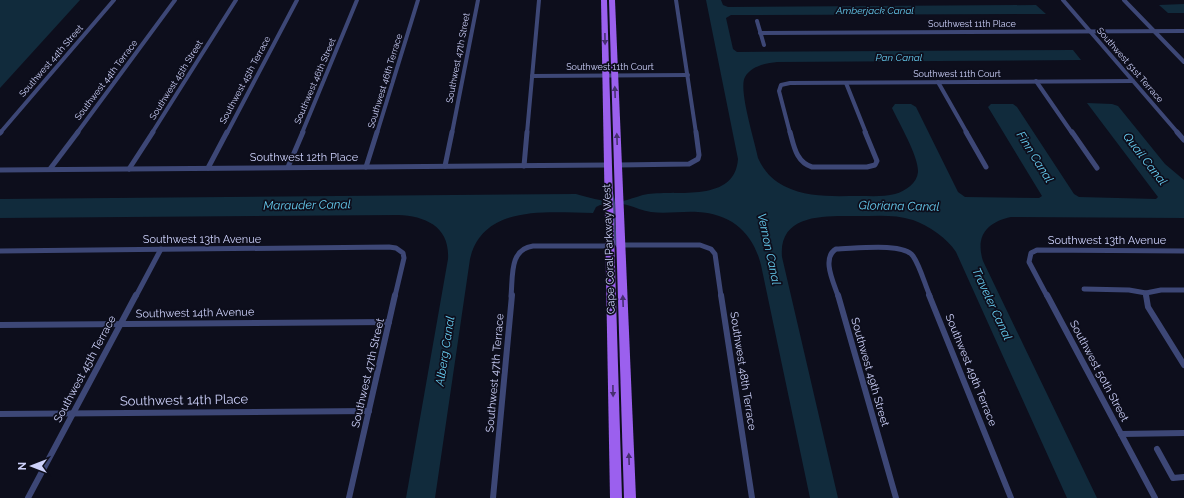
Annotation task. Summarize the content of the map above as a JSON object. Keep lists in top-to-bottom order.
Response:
{
  "streets": {
    "main road": ["Cape Coral Parkway West"],
    "street": [
      "Southwest 11th Place",
      "Southwest 47th Street",
      "Southwest 44th Street",
      "Southwest 51st Terrace",
      "Southwest 11th Court",
      "Southwest 44th Terrace",
      "Southwest 45th Street",
      "Southwest 45th Terrace",
      "Southwest 46th Street",
      "Southwest 46th Terrace",
      "Southwest 12th Place",
      "Southwest 13th Avenue",
      "Southwest 14th Avenue",
      "Southwest 49th Terrace",
      "Southwest 48th Terrace",
      "Southwest 50th Street",
      "Southwest 49th Street",
      "Southwest 47th Terrace",
      "Southwest 14th Place"
    ]
  },
  "crossings": [
    ["Southwest 11th Place", "Southwest 51st Terrace"],
    ["Southwest 47th Street", "Southwest 12th Place"],
    ["Southwest 47th Street", "Southwest 13th Avenue"],
    ["Southwest 47th Street", "Southwest 14th Avenue"],
    ["Southwest 47th Street", "Southwest 14th Place"],
    ["Southwest 51st Terrace", "Southwest 11th Court"],
    ["Southwest 11th Court", "Cape Coral Parkway West"],
    ["Southwest 44th Terrace", "Southwest 12th Place"],
    ["Southwest 45th Street", "Southwest 12th Place"],
    ["Southwest 45th Terrace", "Southwest 12th Place"],
    ["Southwest 45th Terrace", "Southwest 13th Avenue"],
    ["Southwest 45th Terrace", "Southwest 14th Avenue"],
    ["Southwest 45th Terrace", "Southwest 14th Place"],
    ["Southwest 46th Street", "Southwest 12th Place"],
    ["Southwest 46th Terrace", "Southwest 12th Place"],
    ["Southwest 12th Place", "Cape Coral Parkway West"],
    ["Southwest 13th Avenue", "Southwest 50th Street"],
    ["Cape Coral Parkway West", "Southwest 48th Terrace"],
    ["Cape Coral Parkway West", "Southwest 47th Terrace"],
    ["Southwest 49th Terrace", "Southwest 49th Street"]
  ],
  "water": [
    "Amberjack Canal",
    "Pan Canal",
    "Finn Canal",
    "Quail Canal",
    "Marauder Canal",
    "Gloriana Canal",
    "Vernon Canal",
    "Traveler Canal",
    "Alberg Canal"
  ],
  "north": "left"
}
